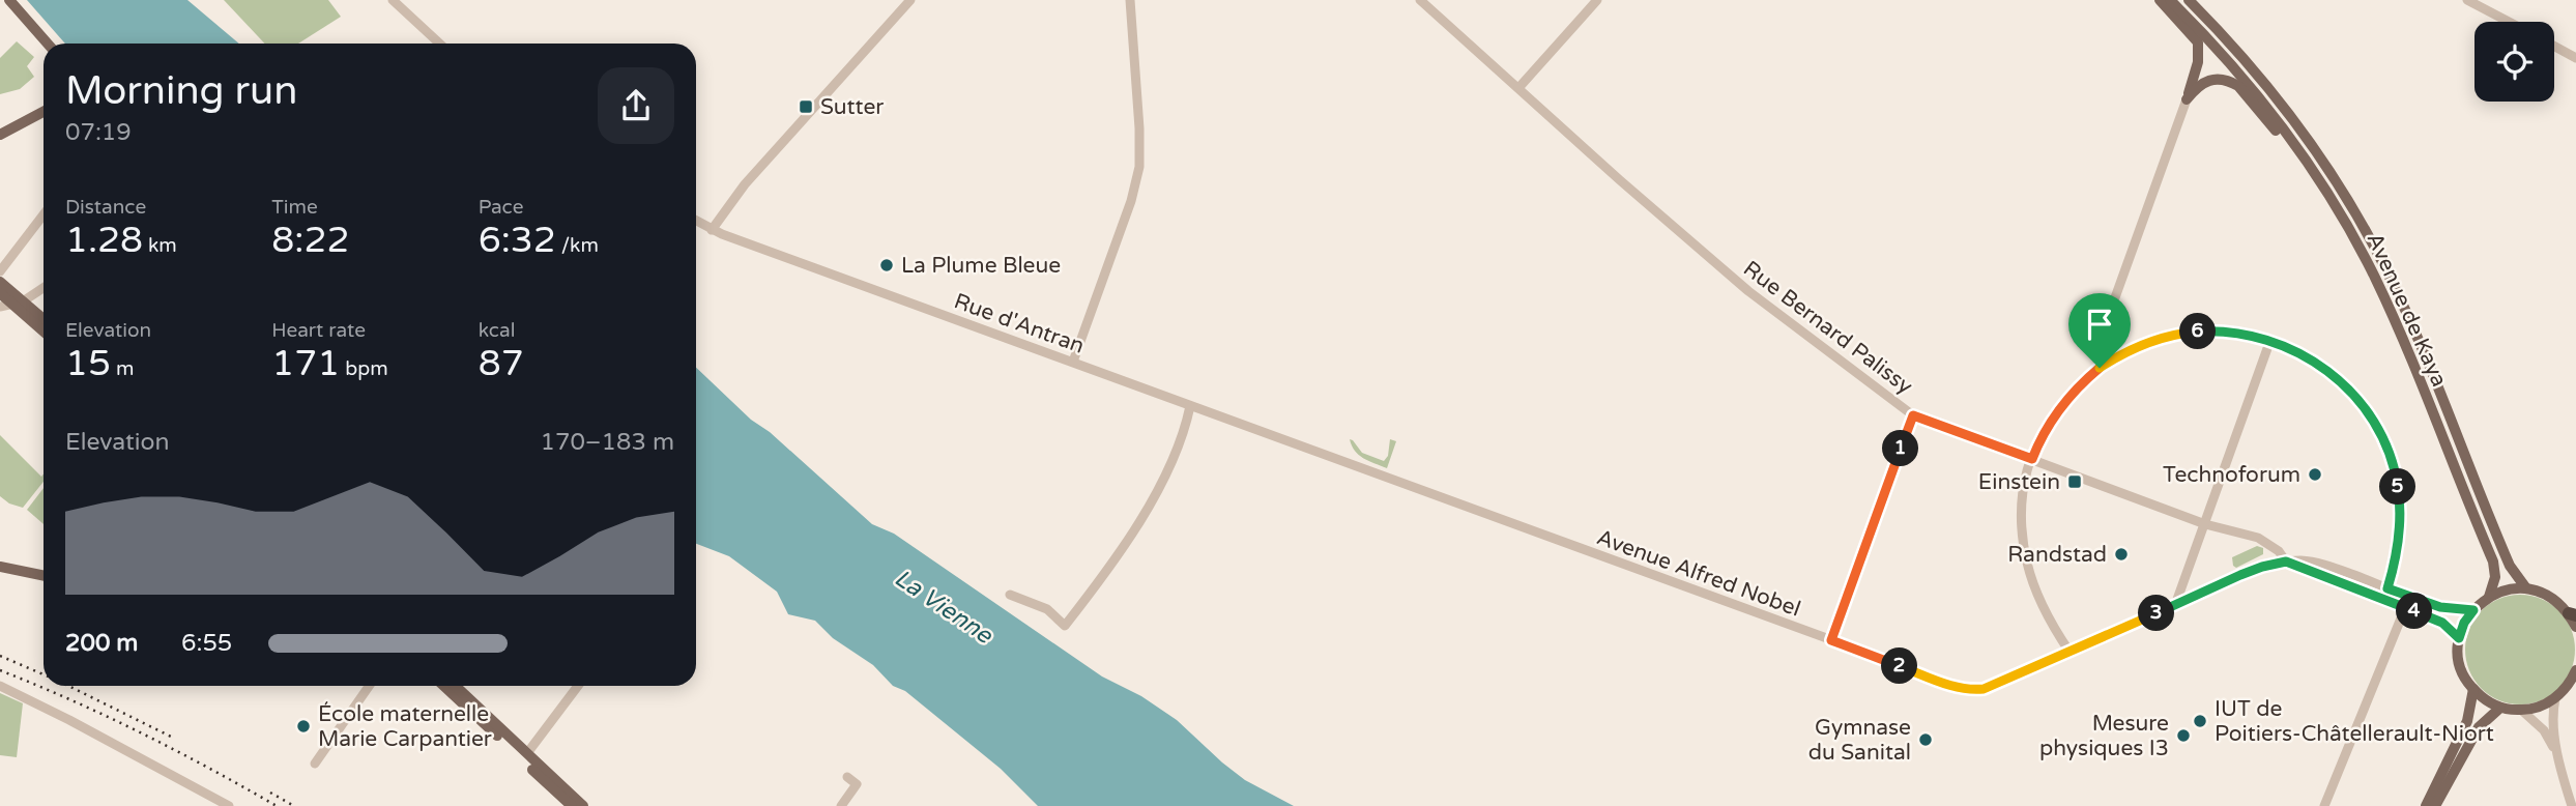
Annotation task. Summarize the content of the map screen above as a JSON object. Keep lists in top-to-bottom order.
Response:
{
  "streets": {
    "main road": ["Avenue de Kaya"],
    "street": ["Rue d'Antran", "Rue Bernard Palissy", "Avenue Alfred Nobel"]
  },
  "crossings": [
    ["Rue d'Antran", "Avenue Alfred Nobel"],
    ["Rue Bernard Palissy", "Avenue Alfred Nobel"]
  ],
  "water": ["La Vienne"],
  "places": {
    "transit": ["Sutter", "Einstein"],
    "other": [
      "La Plume Bleue",
      "Technoforum",
      "Randstad",
      "IUT de Poitiers-Châtellerault-Niort",
      "École maternelle Marie Carpantier",
      "Mesure physiques I3",
      "Gymnase du Sanital"
    ]
  },
  "page": {
    "heading": ["Morning run", "07:19"],
    "stats": [
      ["Distance", "1.28 km"],
      ["Time", "8:22"],
      ["Pace", "6:32 /km"],
      ["Elevation", "15 m"],
      ["Heart rate", "171 bpm"],
      ["kcal", "87"]
    ],
    "pins": [
      "6",
      "1",
      "5",
      "4",
      "3",
      "2"
    ],
    "chart": ["Elevation", "170–183 m"],
    "list": [
      {
        "name": "200 m",
        "note": "6:55"
      }
    ]
  }
}
